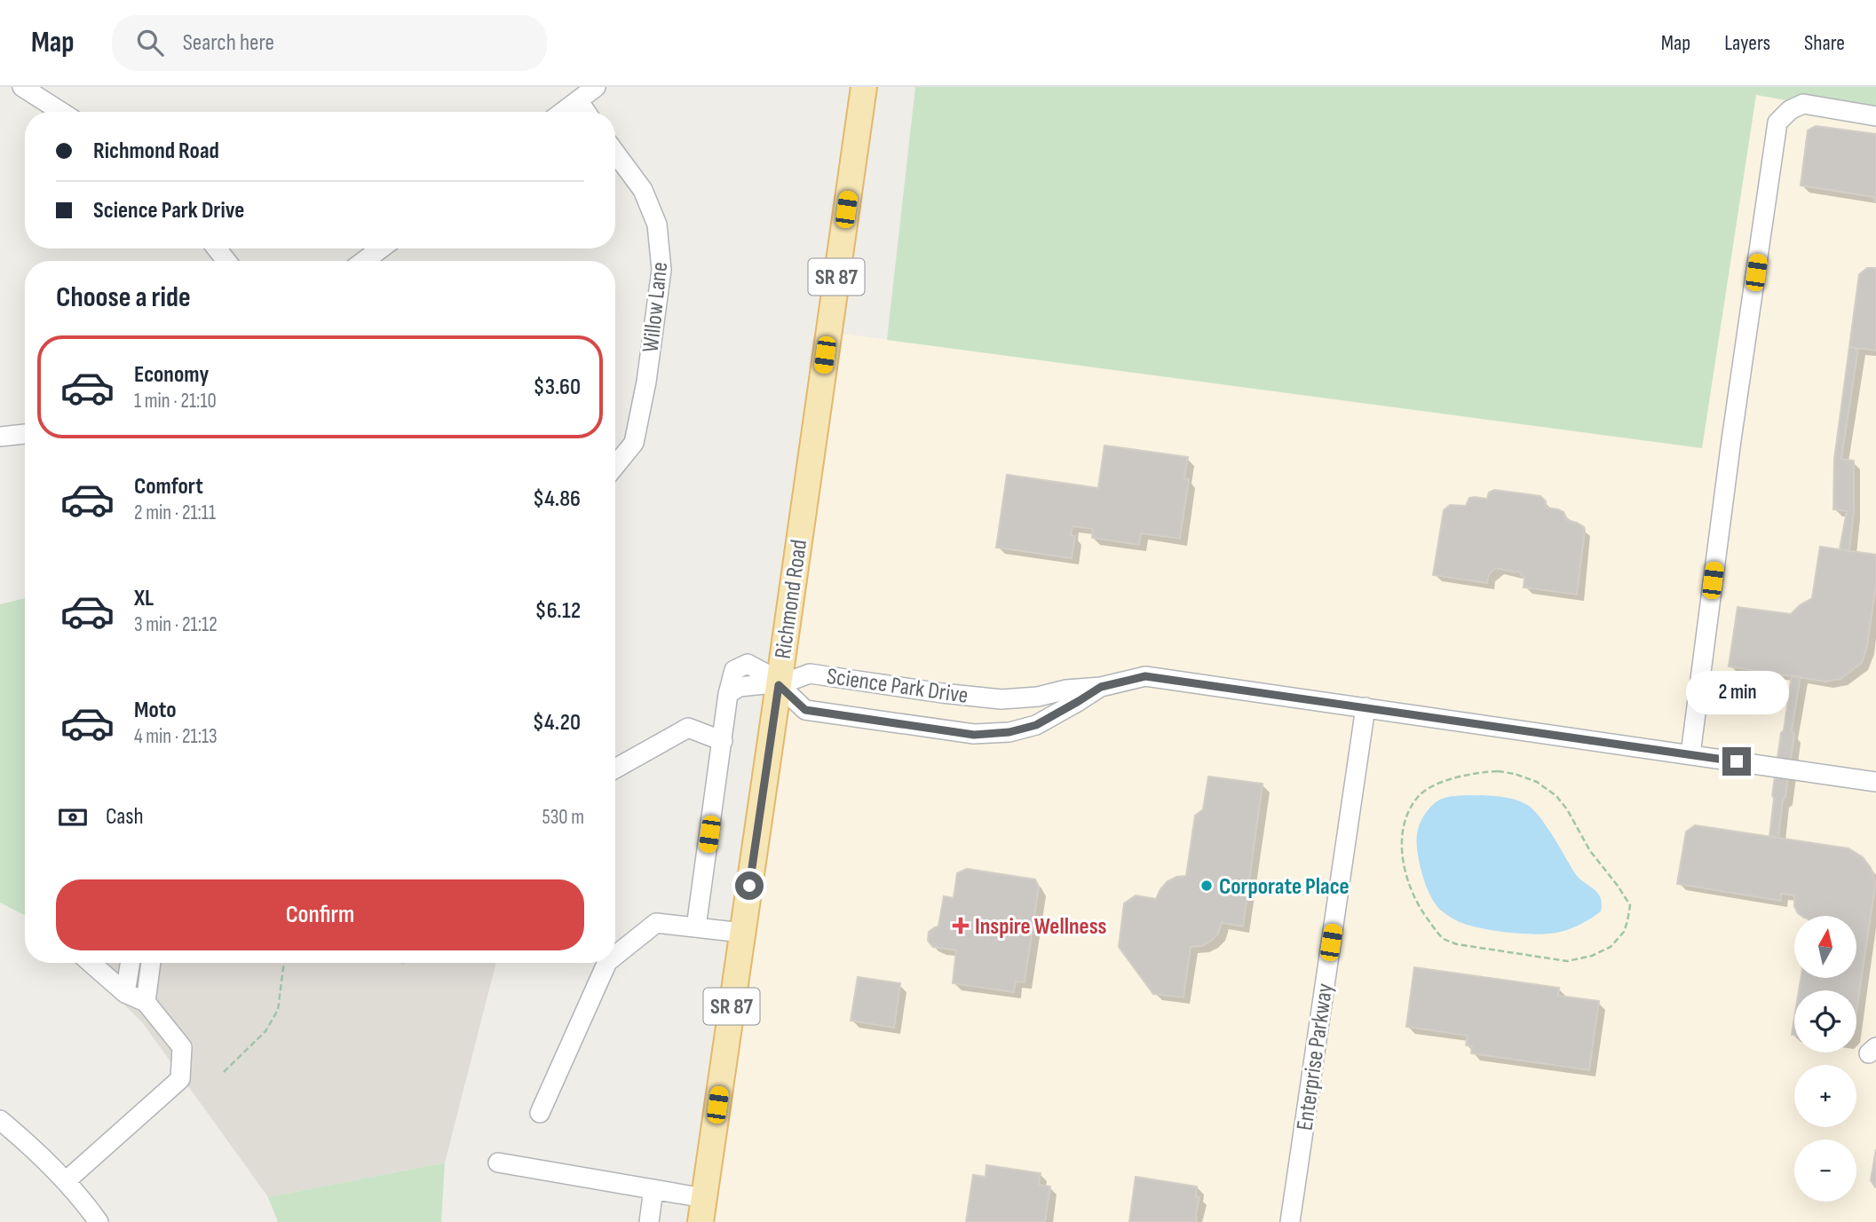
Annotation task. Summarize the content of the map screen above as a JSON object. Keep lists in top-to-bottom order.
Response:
{
  "streets": {
    "main road": ["SR 87", "Richmond Road"],
    "street": ["Willow Lane", "Science Park Drive", "Enterprise Parkway"]
  },
  "crossings": [
    ["Richmond Road", "Science Park Drive"],
    ["Science Park Drive", "Enterprise Parkway"]
  ],
  "places": {
    "other": ["Corporate Place"],
    "health": ["Inspire Wellness"]
  },
  "north": "top",
  "page": {
    "header": "Map",
    "search": "Search here",
    "nav": ["Map", "Layers", "Share"],
    "banner": ["Richmond Road", "Science Park Drive"],
    "heading": "Choose a ride",
    "list": [
      {
        "name": "Economy",
        "note": "1 min · 21:10",
        "value": "$3.60"
      },
      {
        "name": "Comfort",
        "note": "2 min · 21:11",
        "value": "$4.86"
      },
      {
        "name": "XL",
        "note": "3 min · 21:12",
        "value": "$6.12"
      },
      {
        "name": "Moto",
        "note": "4 min · 21:13",
        "value": "$4.20"
      }
    ],
    "bubble": "2 min",
    "pay": ["Cash", "530 m"],
    "buttons": "Confirm",
    "map_buttons": ["+", "−"]
  }
}
